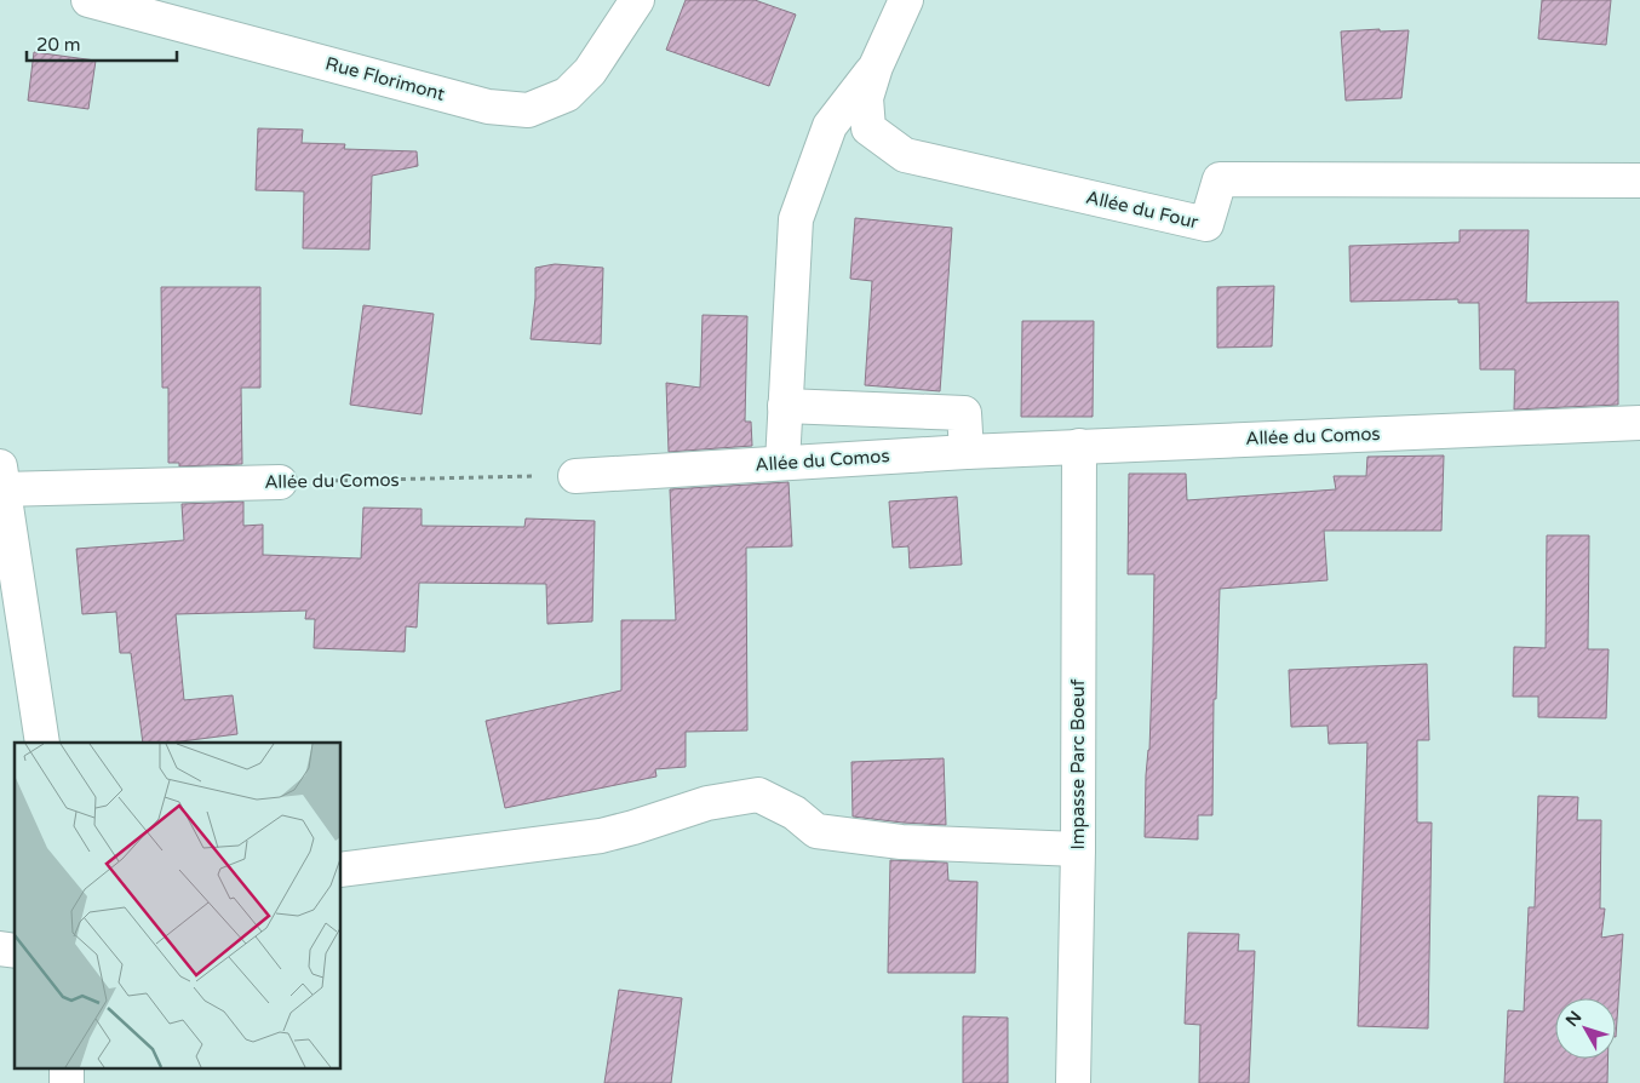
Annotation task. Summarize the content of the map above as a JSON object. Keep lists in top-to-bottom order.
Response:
{
  "streets": {
    "street": [
      "Rue Florimont",
      "Allée du Four",
      "Allée du Comos",
      "Impasse Parc Boeuf"
    ]
  },
  "crossings": [
    ["Allée du Comos", "Impasse Parc Boeuf"]
  ],
  "scale_bar": "20 m",
  "north": "top left"
}
